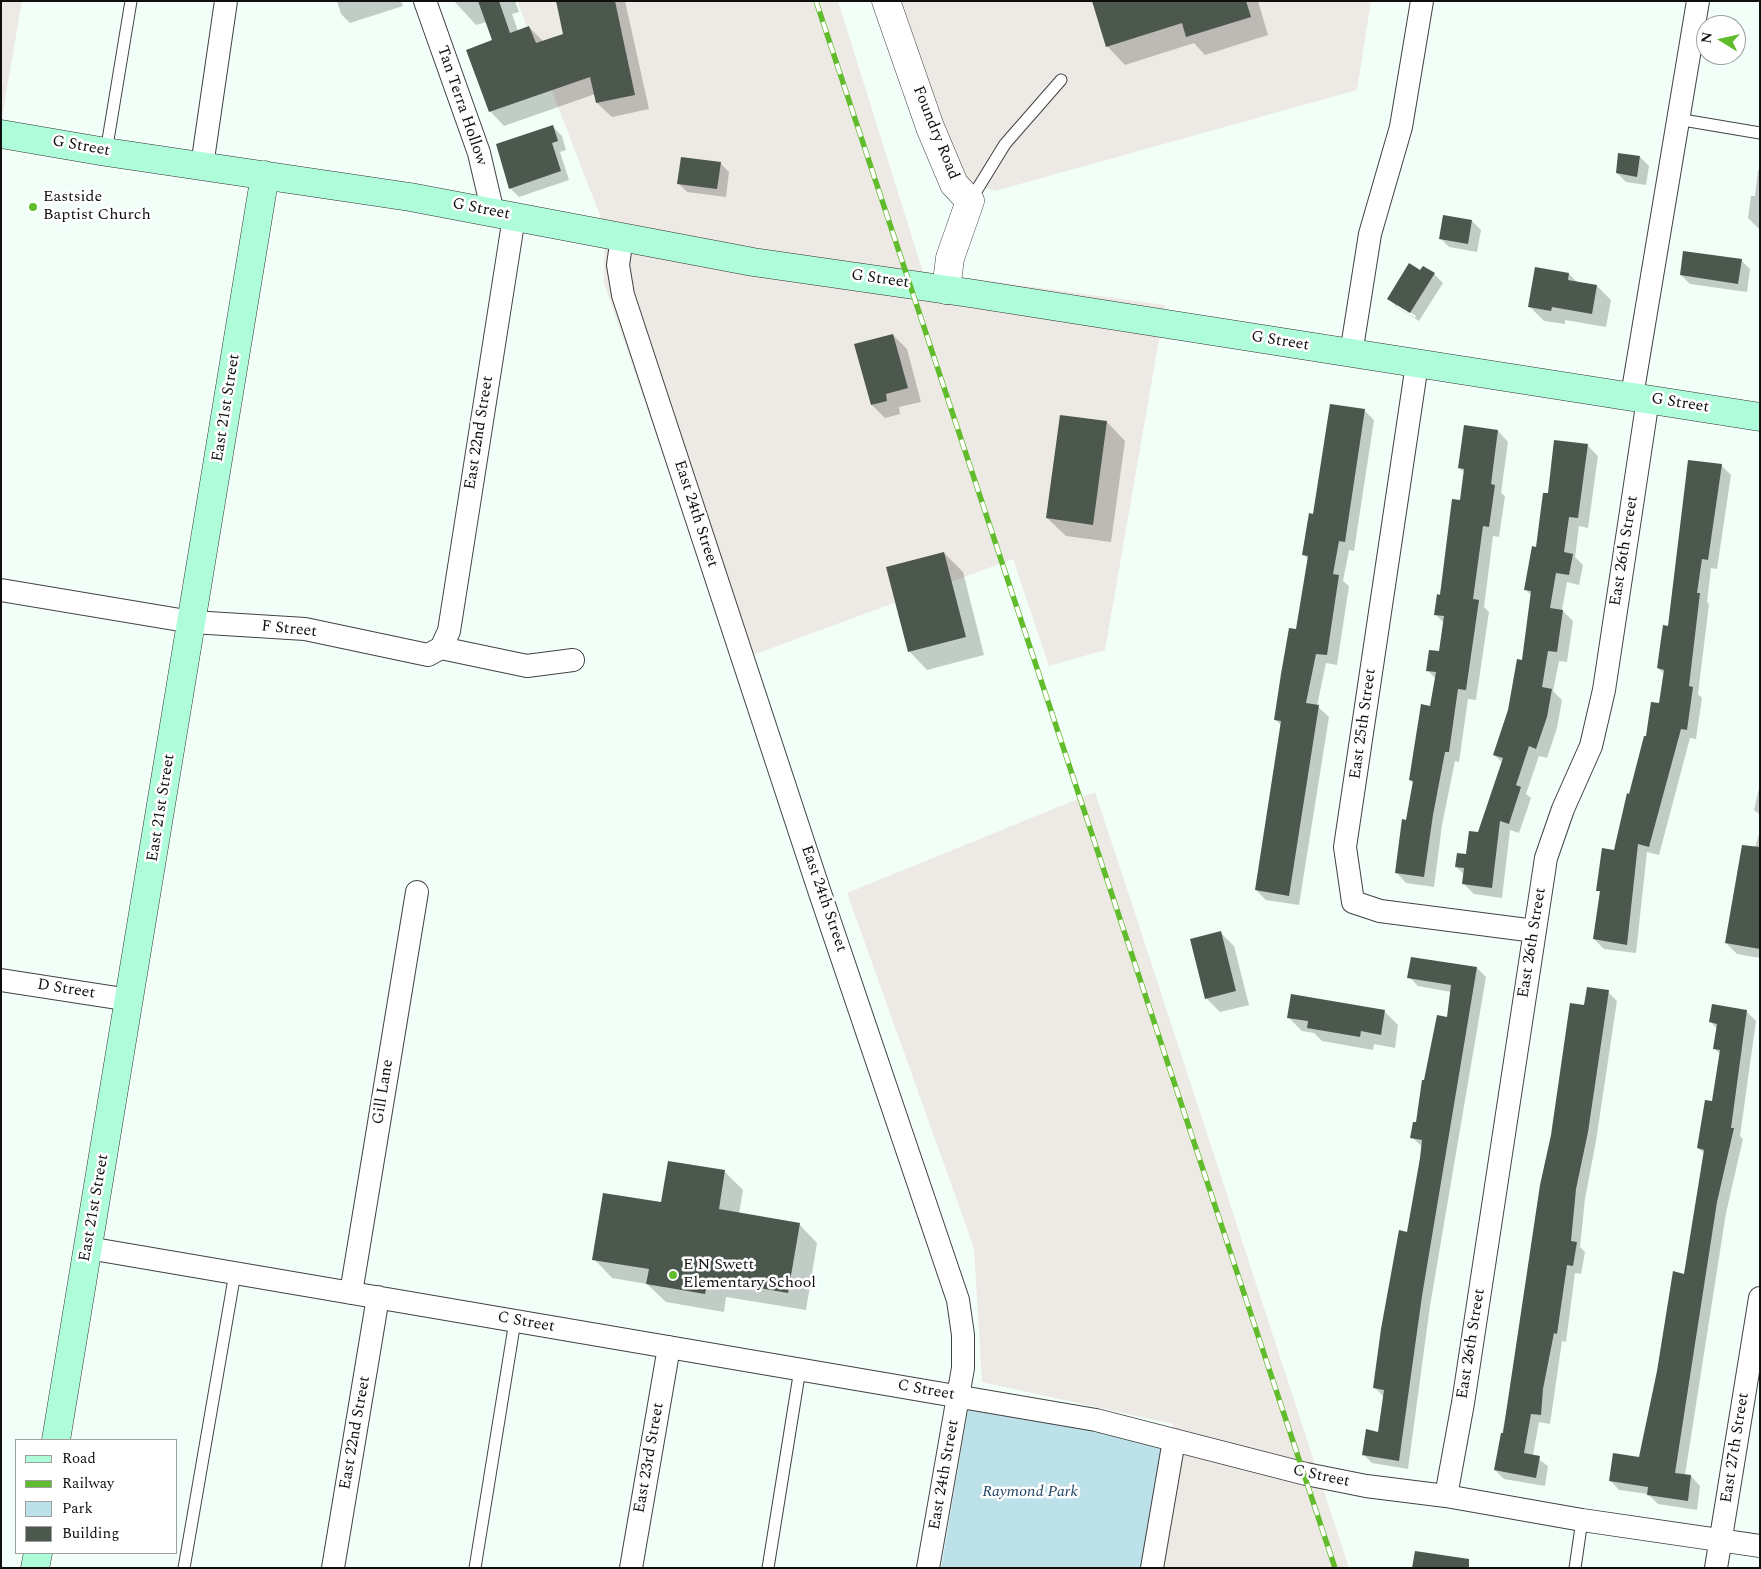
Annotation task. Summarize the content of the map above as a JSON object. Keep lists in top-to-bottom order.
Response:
{
  "streets": {
    "main road": ["G Street", "East 21st Street"],
    "street": [
      "Tan Terra Hollow",
      "Foundry Road",
      "East 22nd Street",
      "East 24th Street",
      "East 26th Street",
      "F Street",
      "East 25th Street",
      "D Street",
      "Gill Lane",
      "C Street",
      "East 27th Street",
      "East 23rd Street"
    ]
  },
  "crossings": [
    ["Tan Terra Hollow", "G Street"],
    ["Tan Terra Hollow", "East 22nd Street"],
    ["G Street", "East 21st Street"],
    ["G Street", "East 22nd Street"],
    ["G Street", "East 24th Street"],
    ["G Street", "East 26th Street"],
    ["G Street", "East 25th Street"],
    ["East 21st Street", "F Street"],
    ["East 21st Street", "D Street"],
    ["East 21st Street", "C Street"],
    ["East 22nd Street", "F Street"],
    ["East 22nd Street", "C Street"],
    ["East 24th Street", "C Street"],
    ["East 26th Street", "East 25th Street"],
    ["East 26th Street", "C Street"],
    ["Gill Lane", "C Street"],
    ["C Street", "East 27th Street"],
    ["C Street", "East 23rd Street"]
  ],
  "parks": ["Raymond Park"],
  "places": ["Eastside Baptist Church", "E N Swett Elementary School"],
  "legend": [
    "Road",
    "Railway",
    "Park",
    "Building"
  ],
  "north": "left"
}
